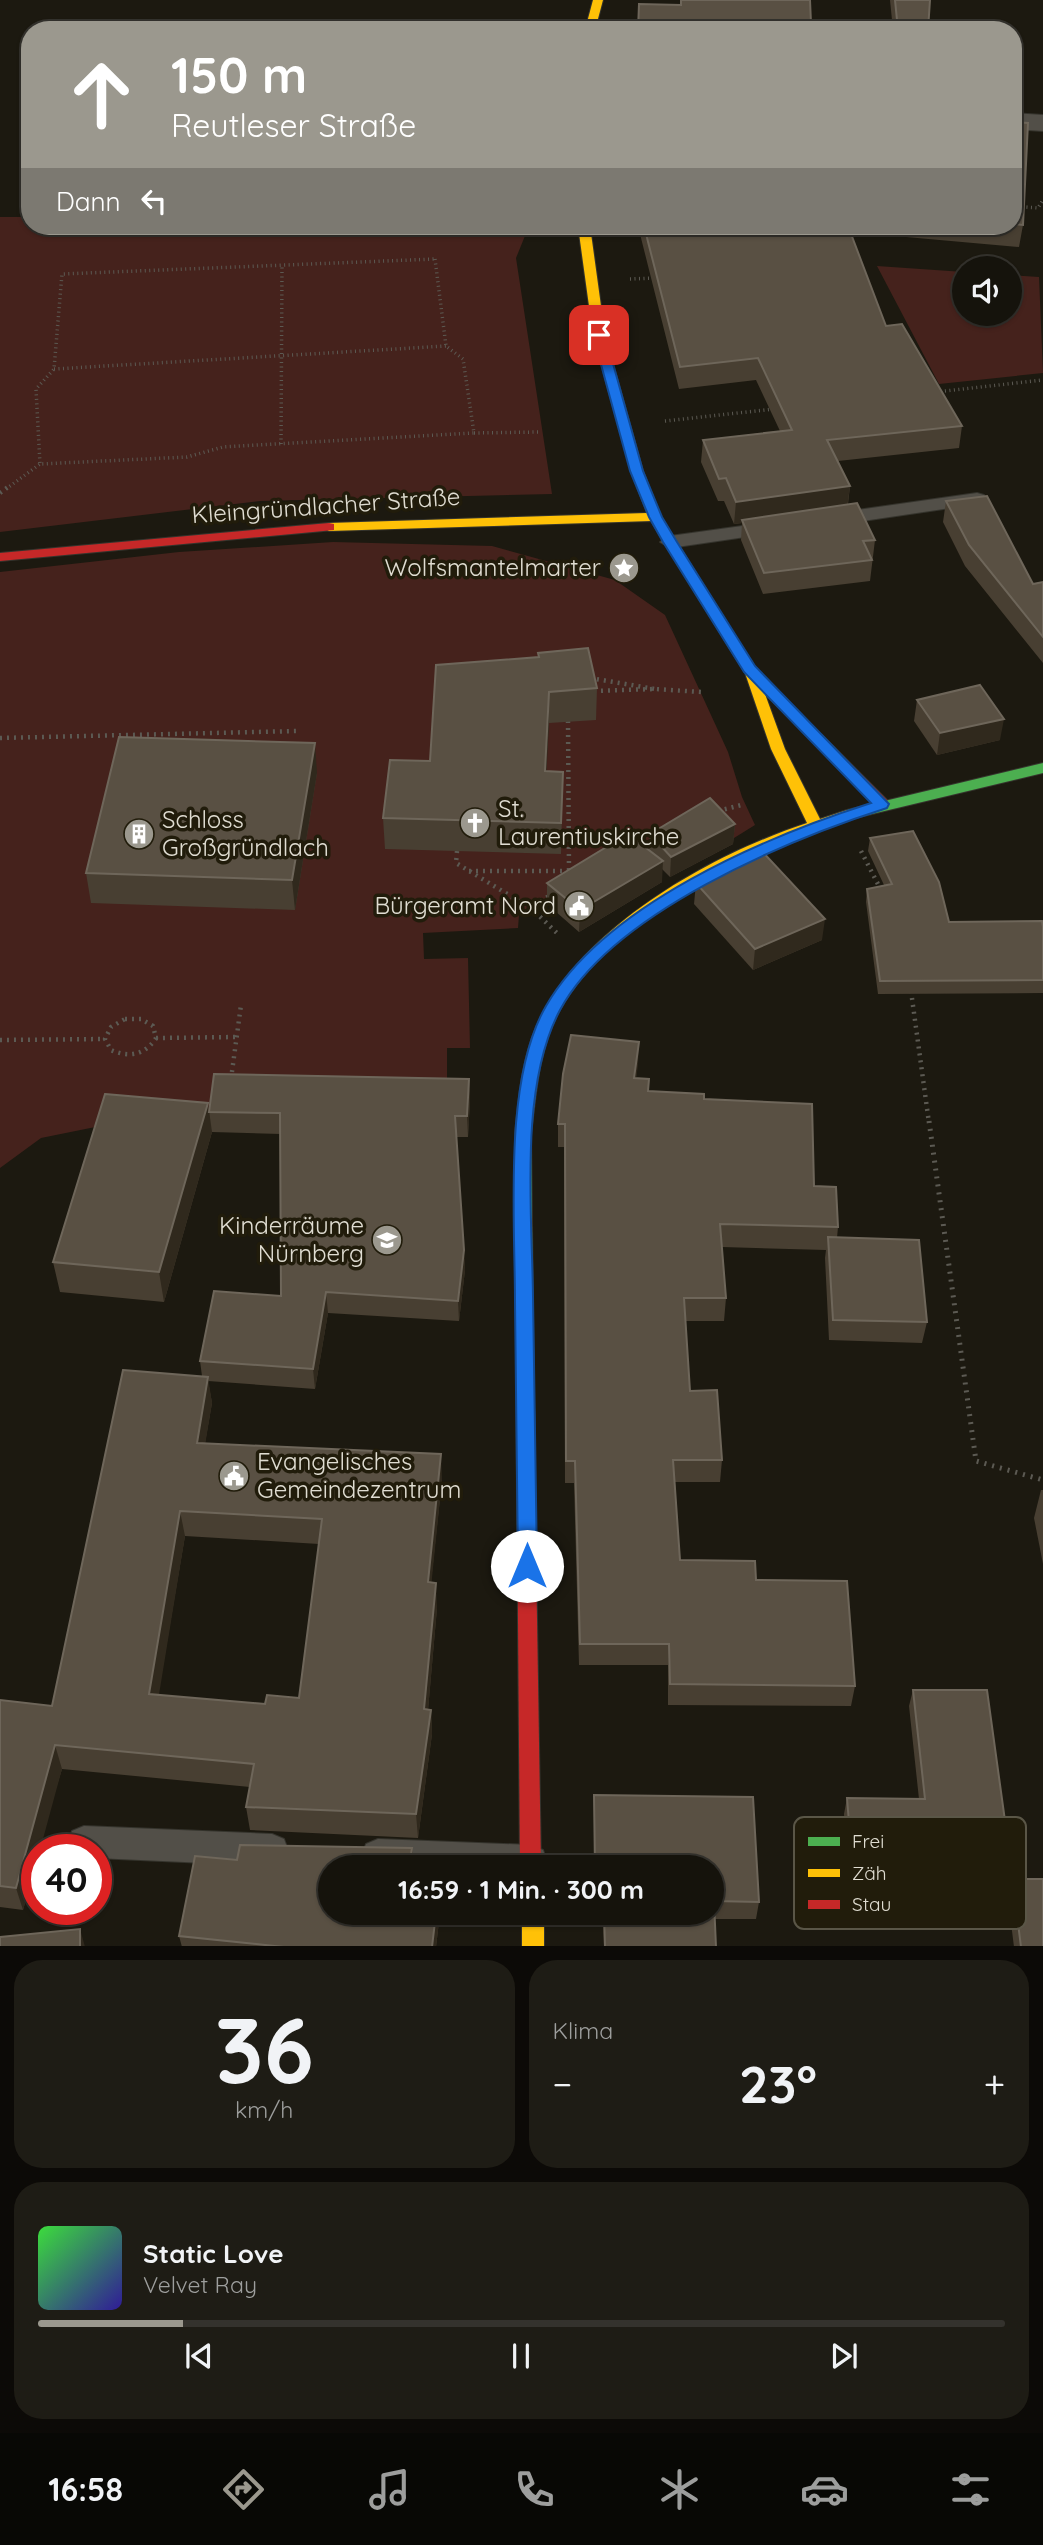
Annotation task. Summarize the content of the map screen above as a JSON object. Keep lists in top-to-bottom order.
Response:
{
  "streets": {
    "street": ["Kleingründlacher Straße"]
  },
  "places": {
    "place": ["Wolfsmantelmarter"],
    "church": ["St. Laurentiuskirche"],
    "building": ["Schloss Großgründlach"],
    "public building": ["Bürgeramt Nord", "Evangelisches Gemeindezentrum"],
    "school or university": ["Kinderräume Nürnberg"]
  },
  "legend": ["Frei", "Zäh", "Stau"],
  "page": {
    "turn": ["150 m", "Reutleser Straße"],
    "then": "Dann",
    "limit": "40",
    "trip": "16:59 · 1 Min. · 300 m",
    "tile": [
      ["36", "km/h"],
      "Klima"
    ],
    "heat": ["−", "23°", "+"],
    "song": ["Static Love", "Velvet Ray"],
    "tabs": "16:58"
  }
}
